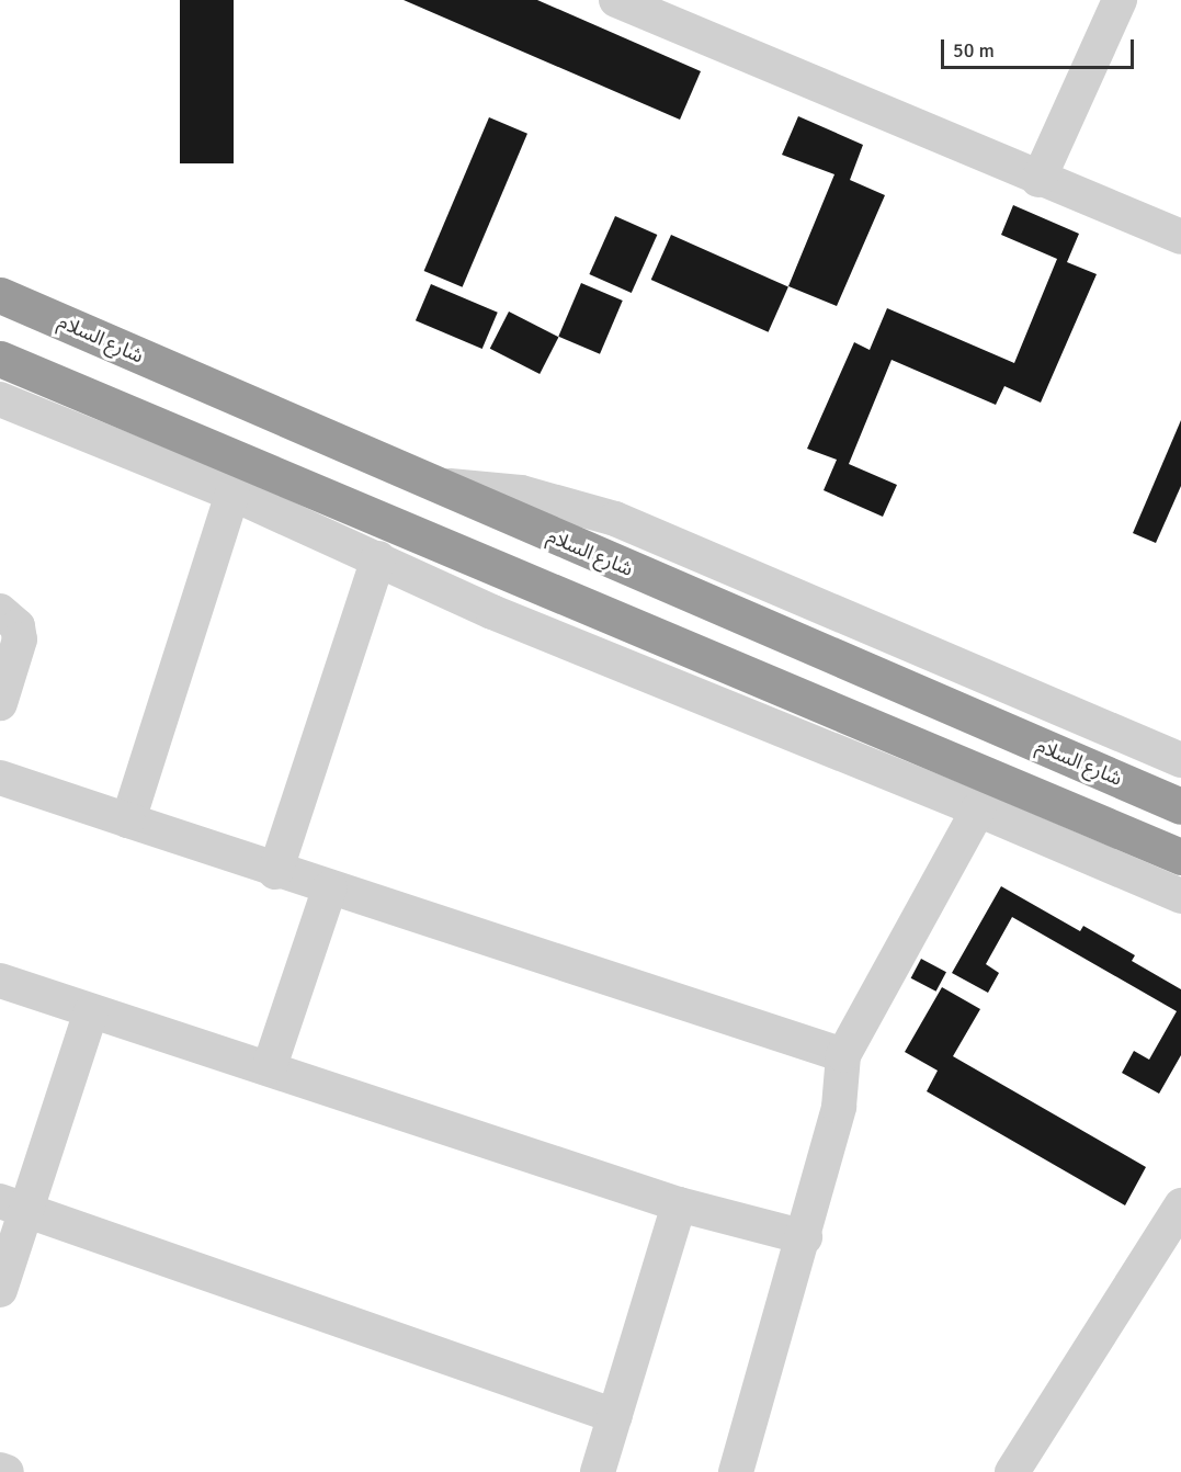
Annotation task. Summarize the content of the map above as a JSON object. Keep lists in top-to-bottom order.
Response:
{
  "streets": {
    "highway": ["شارع السلام"]
  },
  "scale_bar": "50 m"
}
